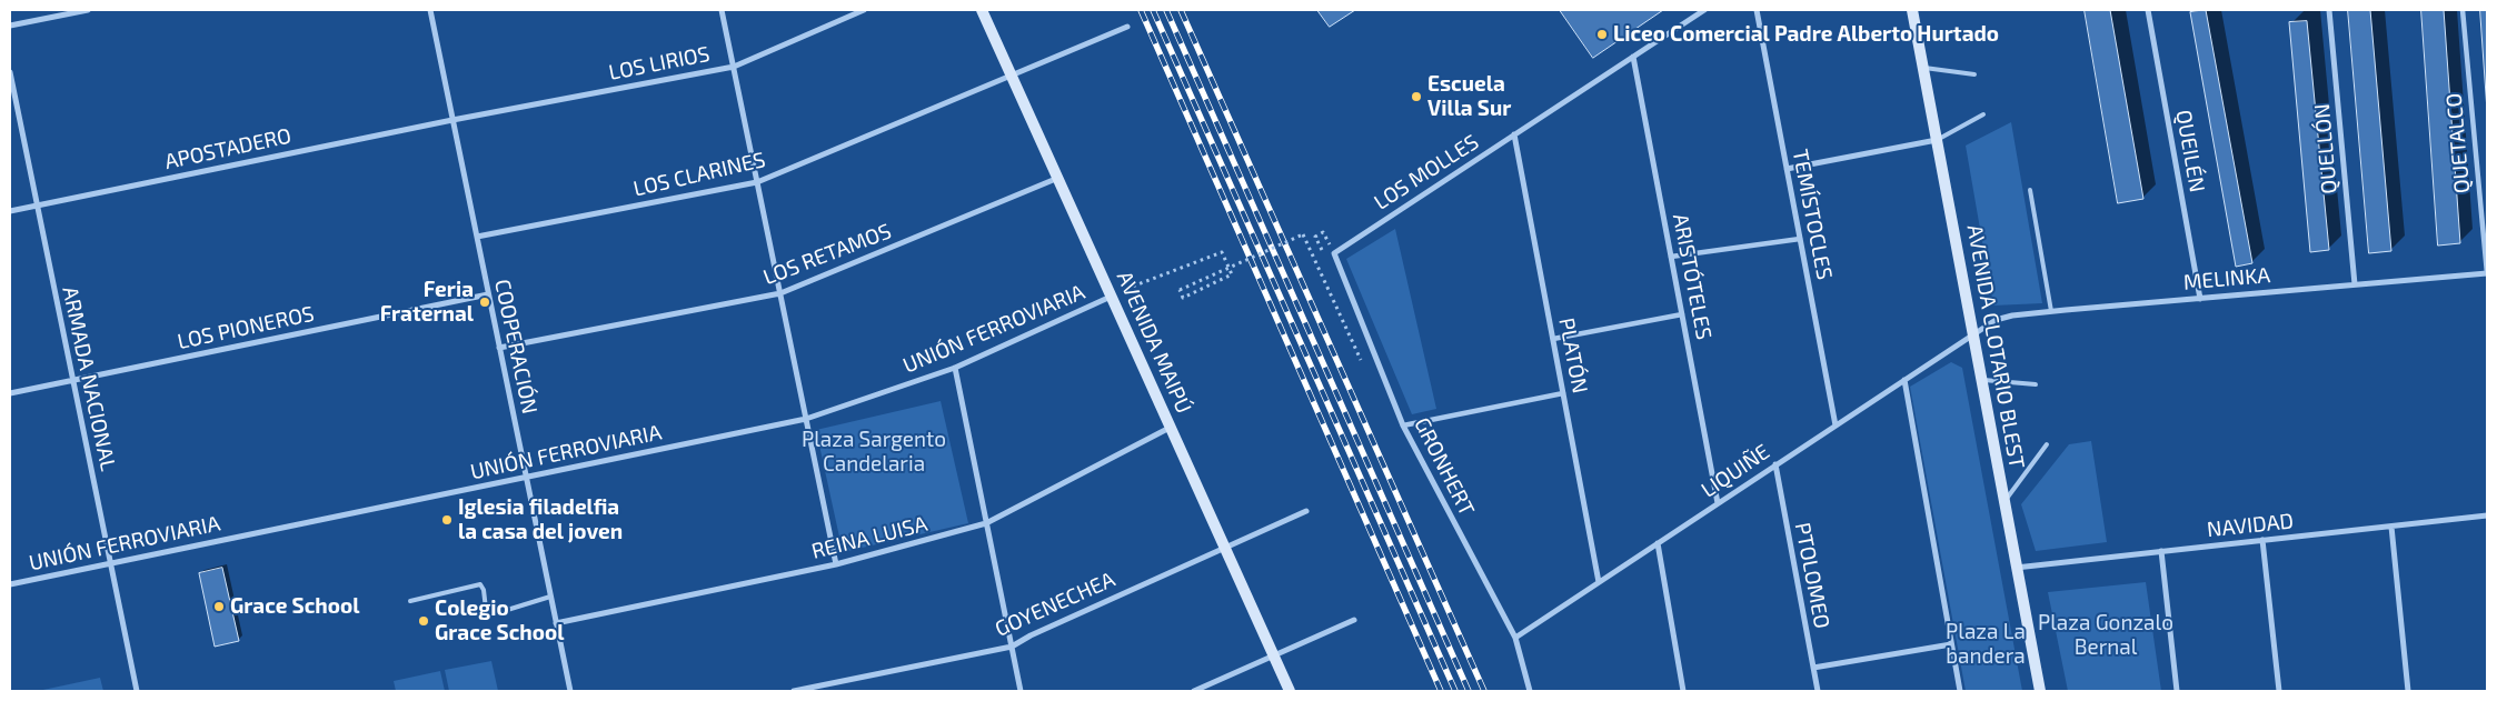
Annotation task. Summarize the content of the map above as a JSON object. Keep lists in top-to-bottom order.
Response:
{
  "streets": {
    "main road": ["AVENIDA MAIPÚ", "AVENIDA CLOTARIO BLEST"],
    "street": [
      "LOS LIRIOS",
      "QUETALCO",
      "APOSTADERO",
      "QUELLÓN",
      "QUEILÉN",
      "LOS MOLLES",
      "LOS CLARINES",
      "TEMÍSTOCLES",
      "LOS RETAMOS",
      "ARISTÓTELES",
      "MELINKA",
      "LOS PIONEROS",
      "UNIÓN FERROVIARIA",
      "COOPERACIÓN",
      "PLATÓN",
      "ARMADA NACIONAL",
      "GRONHERT",
      "LIQUIÑE",
      "NAVIDAD",
      "REINA LUISA",
      "PTOLOMEO",
      "GOYENECHEA"
    ]
  },
  "crossings": [
    ["LOS LIRIOS", "APOSTADERO"],
    ["LOS LIRIOS", "COOPERACIÓN"],
    ["QUETALCO", "MELINKA"],
    ["APOSTADERO", "COOPERACIÓN"],
    ["APOSTADERO", "ARMADA NACIONAL"],
    ["QUELLÓN", "MELINKA"],
    ["QUEILÉN", "MELINKA"],
    ["LOS MOLLES", "ARISTÓTELES"],
    ["LOS MOLLES", "PLATÓN"],
    ["LOS MOLLES", "GRONHERT"],
    ["LOS CLARINES", "AVENIDA MAIPÚ"],
    ["LOS CLARINES", "COOPERACIÓN"],
    ["TEMÍSTOCLES", "LIQUIÑE"],
    ["LOS RETAMOS", "AVENIDA MAIPÚ"],
    ["LOS RETAMOS", "COOPERACIÓN"],
    ["ARISTÓTELES", "LIQUIÑE"],
    ["MELINKA", "AVENIDA CLOTARIO BLEST"],
    ["MELINKA", "LIQUIÑE"],
    ["LOS PIONEROS", "COOPERACIÓN"],
    ["LOS PIONEROS", "ARMADA NACIONAL"],
    ["UNIÓN FERROVIARIA", "AVENIDA MAIPÚ"],
    ["UNIÓN FERROVIARIA", "COOPERACIÓN"],
    ["UNIÓN FERROVIARIA", "ARMADA NACIONAL"],
    ["AVENIDA MAIPÚ", "REINA LUISA"],
    ["AVENIDA MAIPÚ", "GOYENECHEA"],
    ["COOPERACIÓN", "REINA LUISA"],
    ["AVENIDA CLOTARIO BLEST", "LIQUIÑE"],
    ["AVENIDA CLOTARIO BLEST", "NAVIDAD"],
    ["PLATÓN", "LIQUIÑE"],
    ["GRONHERT", "LIQUIÑE"],
    ["LIQUIÑE", "PTOLOMEO"]
  ],
  "parks": ["Plaza Sargento Candelaria", "Plaza Gonzalo Bernal", "Plaza La bandera"],
  "places": [
    "Liceo Comercial Padre Alberto Hurtado",
    "Escuela Villa Sur",
    "Feria Fraternal",
    "Iglesia filadelfia la casa del joven",
    "Grace School",
    "Colegio Grace School"
  ]
}
